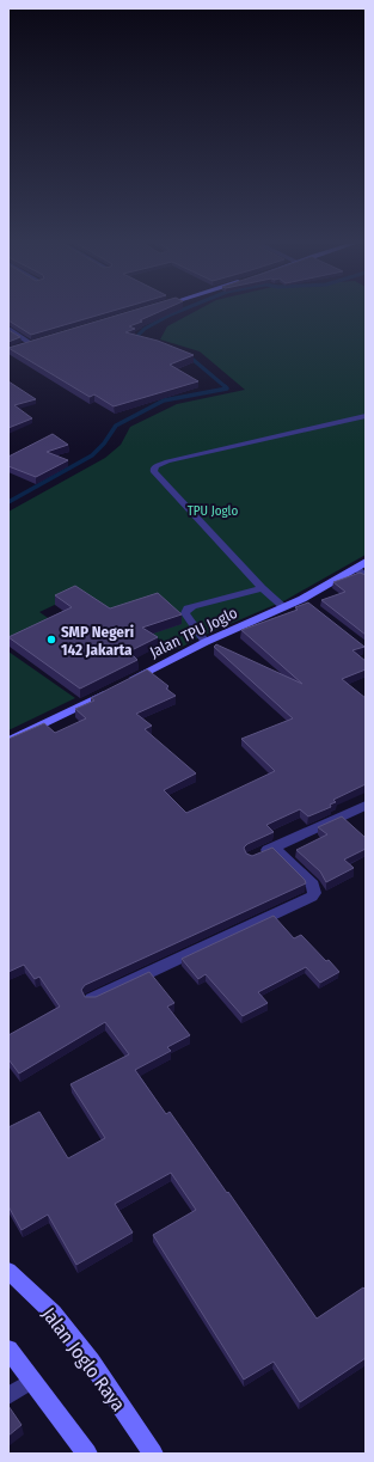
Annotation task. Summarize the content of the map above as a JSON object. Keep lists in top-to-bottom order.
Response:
{
  "streets": {
    "main road": ["Jalan TPU Joglo", "Jalan Joglo Raya"]
  },
  "parks": ["TPU Joglo"],
  "places": ["SMP Negeri 142 Jakarta"]
}
